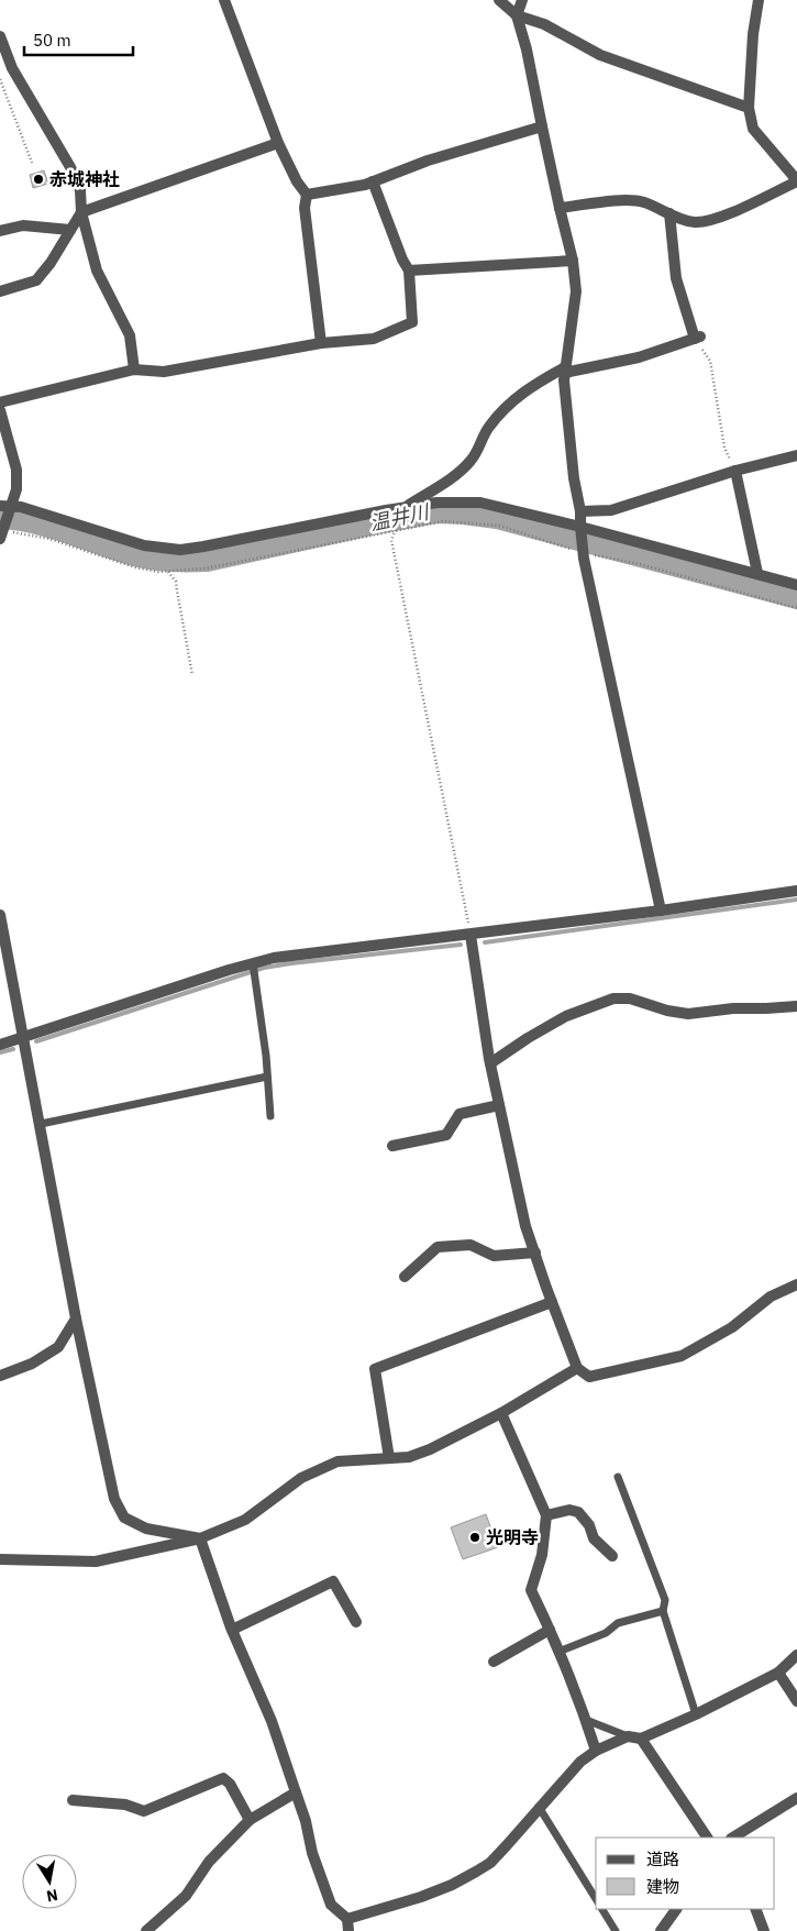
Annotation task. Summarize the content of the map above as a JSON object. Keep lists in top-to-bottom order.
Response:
{
  "water": ["温井川"],
  "places": ["赤城神社", "光明寺"],
  "legend": ["道路", "建物"],
  "scale_bar": "50 m",
  "north": "bottom"
}
